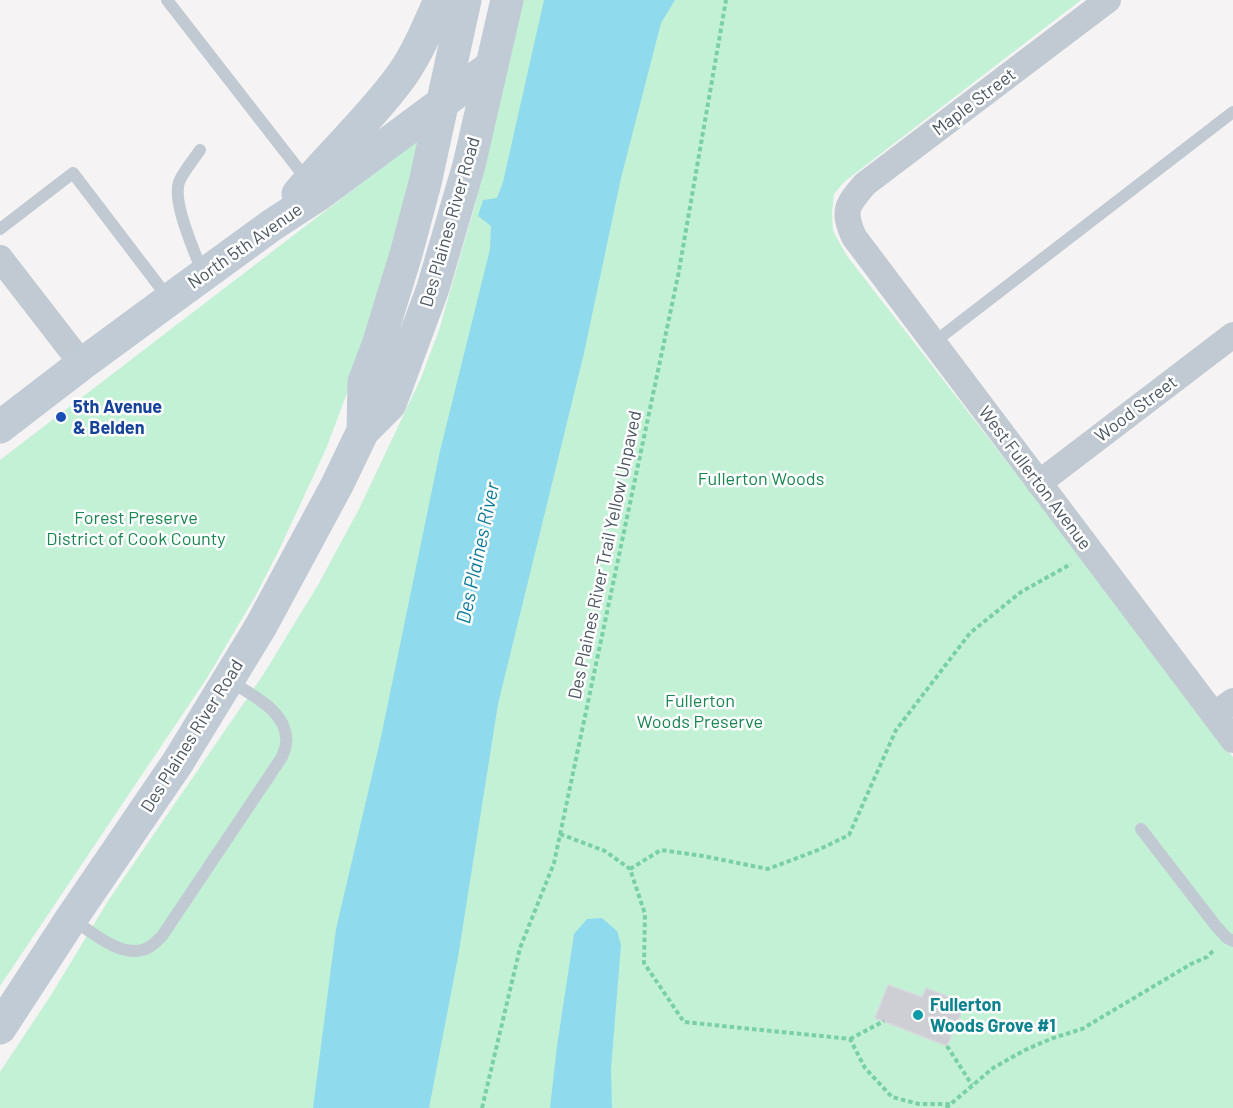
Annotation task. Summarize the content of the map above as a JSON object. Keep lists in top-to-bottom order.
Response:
{
  "streets": {
    "main road": ["Des Plaines River Road", "North 5th Avenue"],
    "street": ["Maple Street", "Wood Street", "West Fullerton Avenue"],
    "path": ["Des Plaines River Trail Yellow Unpaved"]
  },
  "crossings": [
    ["Maple Street", "West Fullerton Avenue"],
    ["Des Plaines River Road", "North 5th Avenue"],
    ["Wood Street", "West Fullerton Avenue"]
  ],
  "water": ["Des Plaines River"],
  "parks": ["Fullerton Woods", "Forest Preserve District of Cook County", "Fullerton Woods Preserve"],
  "places": ["5th Avenue & Belden", "Fullerton Woods Grove #1"]
}
